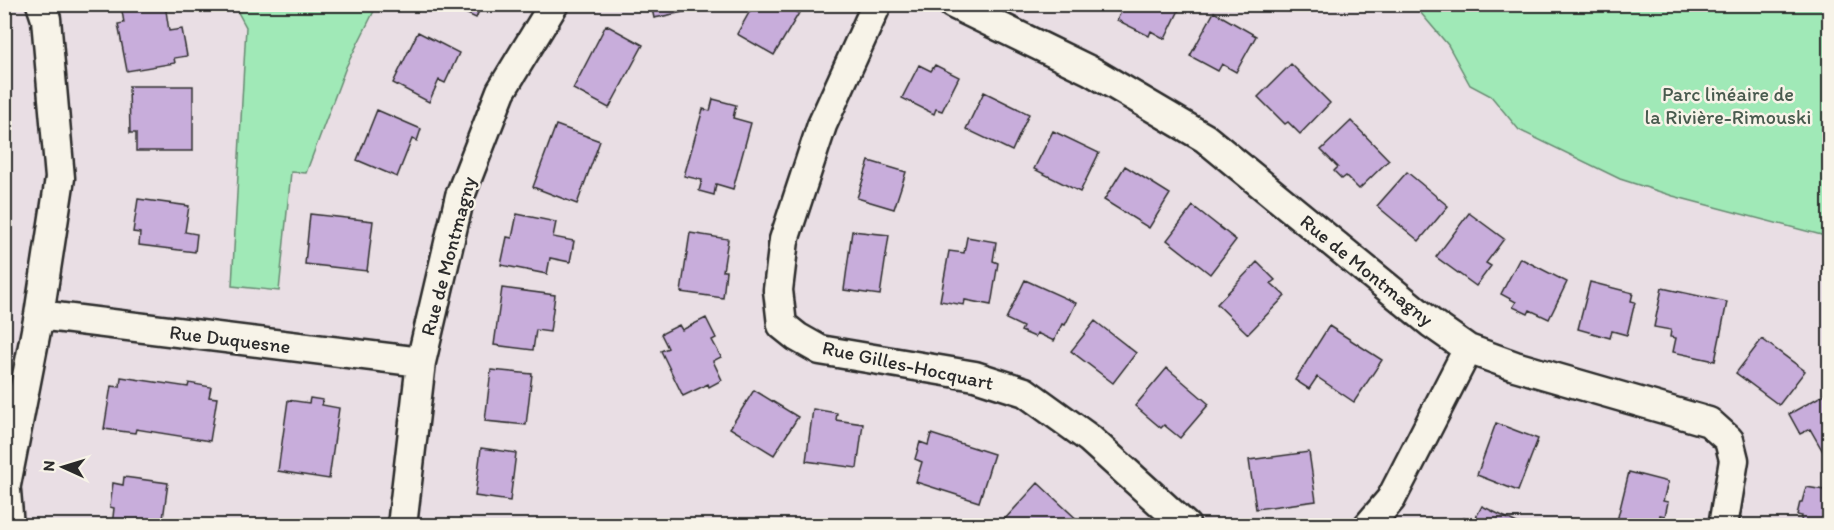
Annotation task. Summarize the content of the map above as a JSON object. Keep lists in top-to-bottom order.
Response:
{
  "streets": {
    "street": ["Rue de Montmagny", "Rue Duquesne", "Rue Gilles-Hocquart"]
  },
  "crossings": [
    ["Rue de Montmagny", "Rue Duquesne"]
  ],
  "parks": ["Parc linéaire de la Rivière-Rimouski"],
  "north": "left"
}
